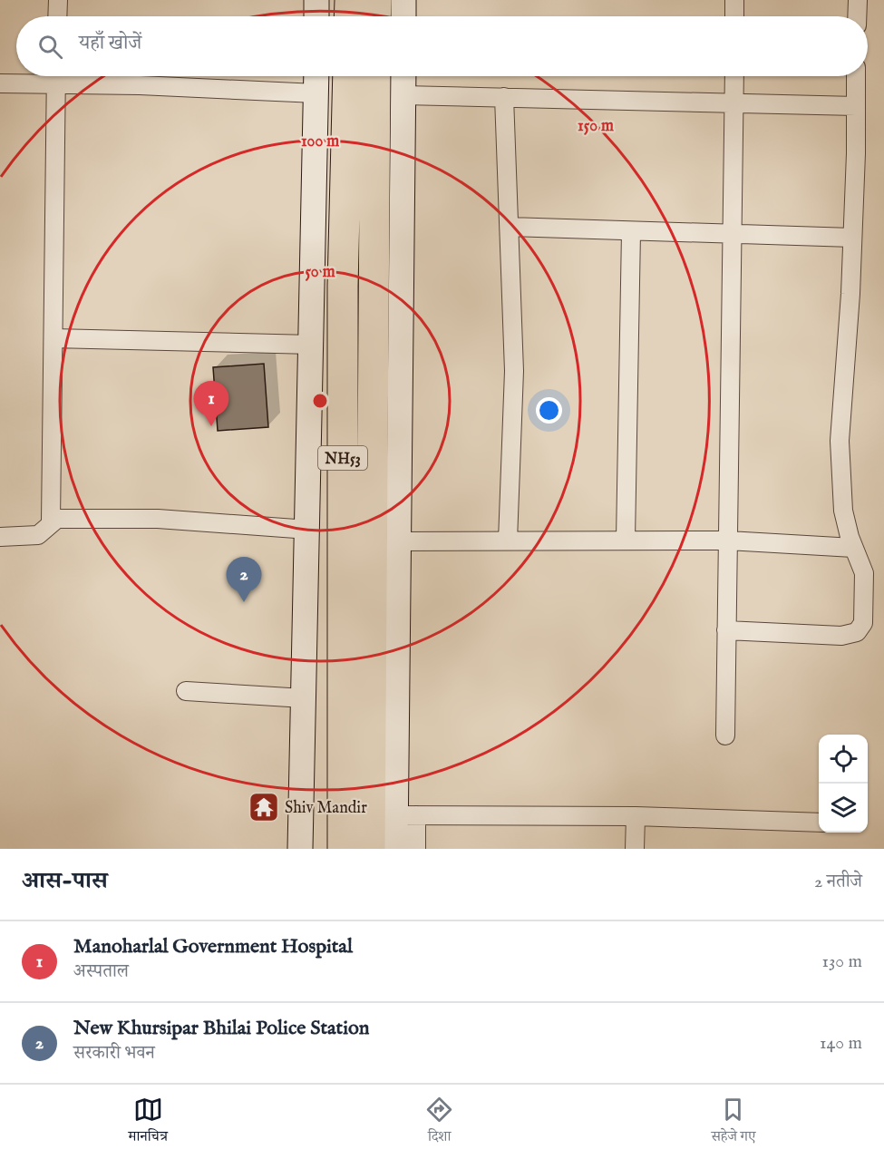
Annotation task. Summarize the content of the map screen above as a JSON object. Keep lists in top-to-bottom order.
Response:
{
  "streets": {
    "highway": ["NH53"]
  },
  "places": {
    "temple": ["Shiv Mandir"]
  },
  "page": {
    "search": "यहाँ खोजें",
    "pins": ["1", "2"],
    "heading": ["आस-पास", "2 नतीजे"],
    "list": [
      {
        "mark": "1",
        "name": "Manoharlal Government Hospital",
        "note": "अस्पताल",
        "value": "130 m"
      },
      {
        "mark": "2",
        "name": "New Khursipar Bhilai Police Station",
        "note": "सरकारी भवन",
        "value": "140 m"
      }
    ],
    "nav": ["मानचित्र", "दिशा", "सहेजे गए"]
  },
  "rings": ["150 m", "100 m", "50 m"]
}
